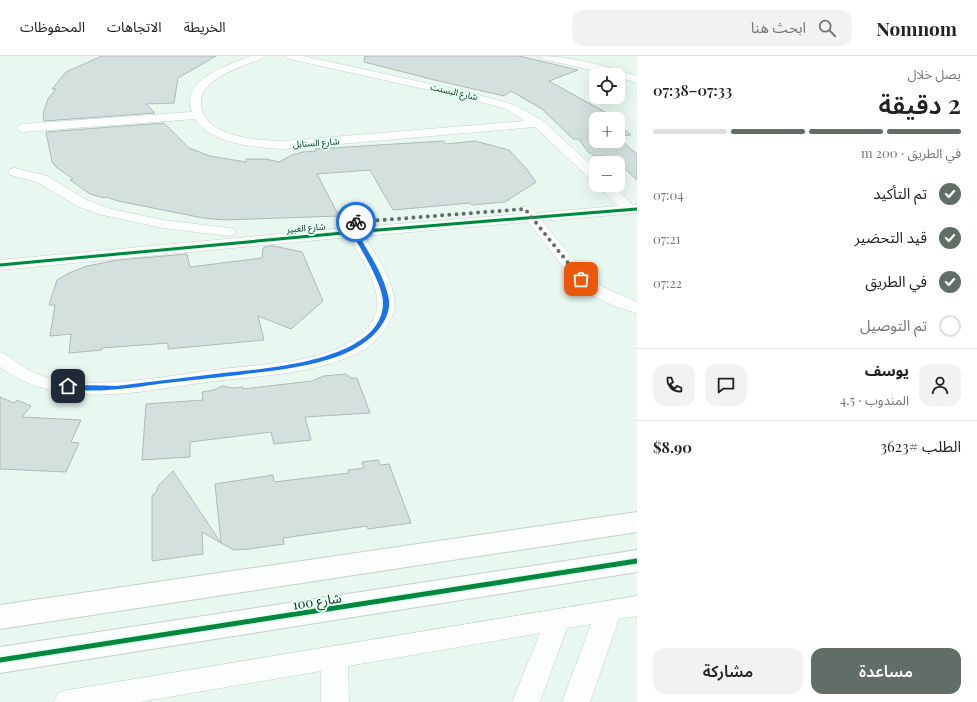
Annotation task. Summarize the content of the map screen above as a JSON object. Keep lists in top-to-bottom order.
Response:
{
  "streets": {
    "street": [
      "شارع البسنت",
      "شارع السنابل",
      "شارع العبير",
      "شارع 100"
    ]
  },
  "crossings": [
    ["شارع البسنت", "شارع السنابل"]
  ],
  "page": {
    "header": "Nomnom",
    "search": "ابحث هنا",
    "nav": ["الخريطة", "الاتجاهات", "المحفوظات"],
    "heading": ["2 دقيقة", "يصل خلال", "07:33–07:38"],
    "panel": [
      "يوسف",
      "المندوب · 4.5",
      "الطلب #3623",
      "$8.90"
    ],
    "map_buttons": ["+", "−"],
    "bar": "في الطريق · 200 m",
    "list": [
      ["تم التأكيد", "07:04"],
      ["قيد التحضير", "07:21"],
      ["في الطريق", "07:22"],
      "تم التوصيل"
    ],
    "buttons": ["مساعدة", "مشاركة"]
  }
}
